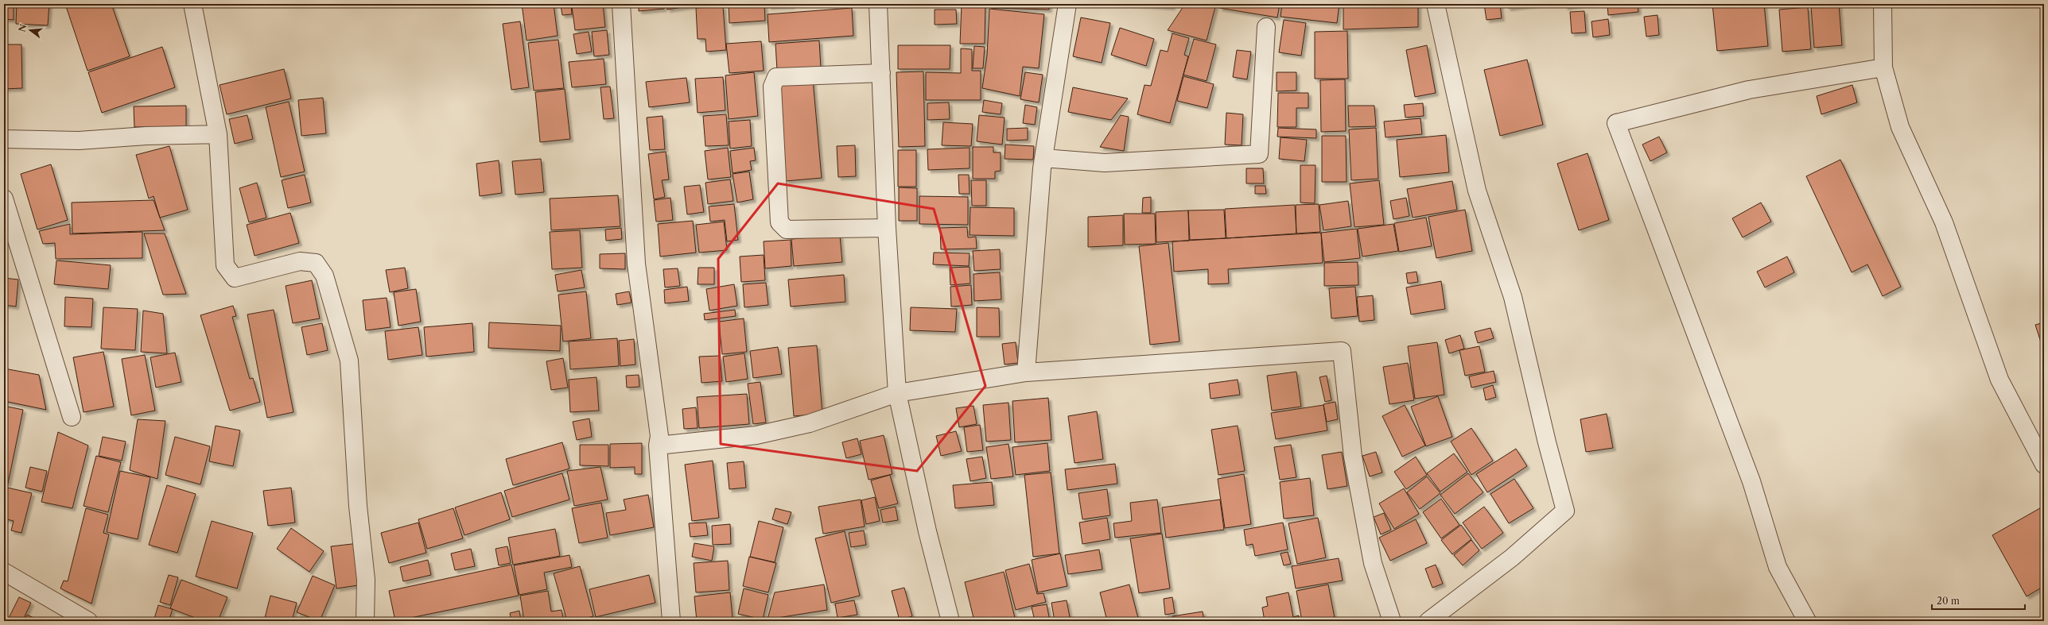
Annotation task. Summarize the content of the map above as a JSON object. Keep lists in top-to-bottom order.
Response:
{
  "scale_bar": "20 m",
  "north": "left"
}
